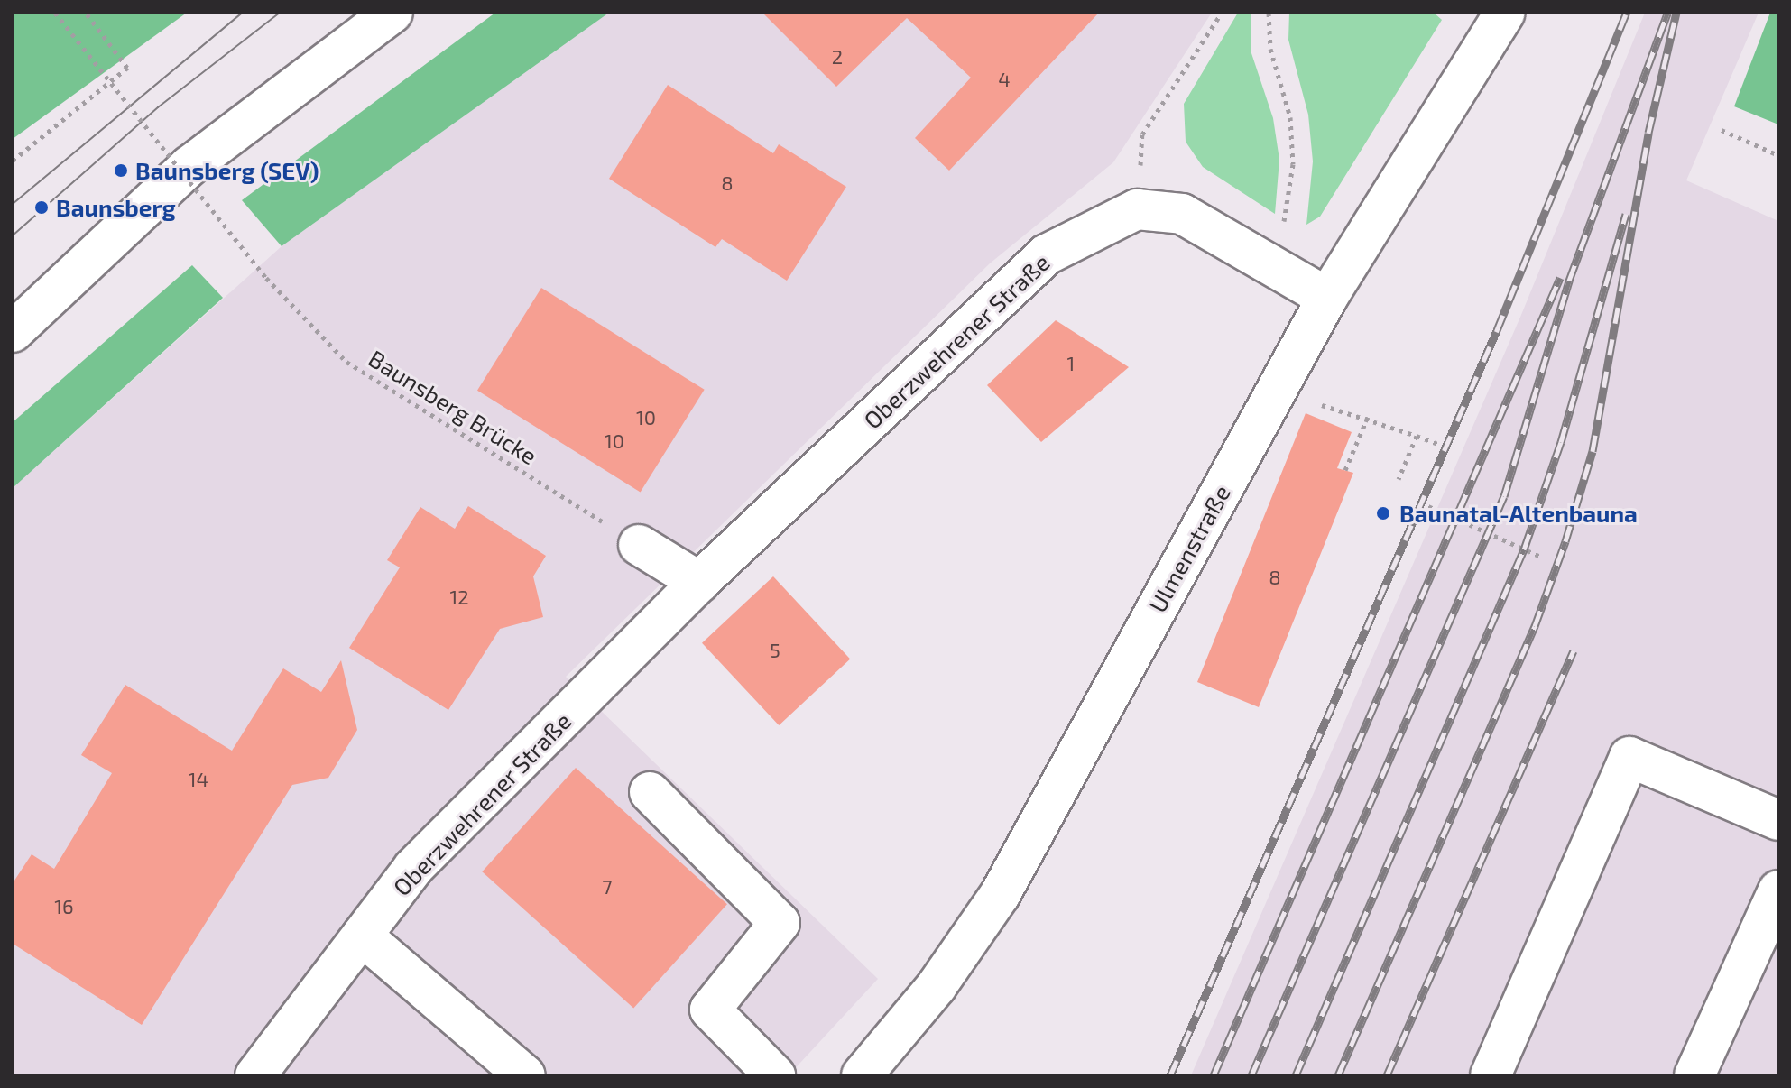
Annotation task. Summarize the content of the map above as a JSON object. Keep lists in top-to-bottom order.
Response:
{
  "streets": {
    "street": ["Oberzwehrener Straße", "Ulmenstraße"],
    "path": ["Baunsberg Brücke"]
  },
  "places": ["Baunsberg (SEV)", "Baunsberg", "Baunatal-Altenbauna"],
  "house_numbers": [
    "2",
    "4",
    "8",
    "1",
    "10",
    "10",
    "8",
    "12",
    "5",
    "14",
    "7",
    "16"
  ]
}
